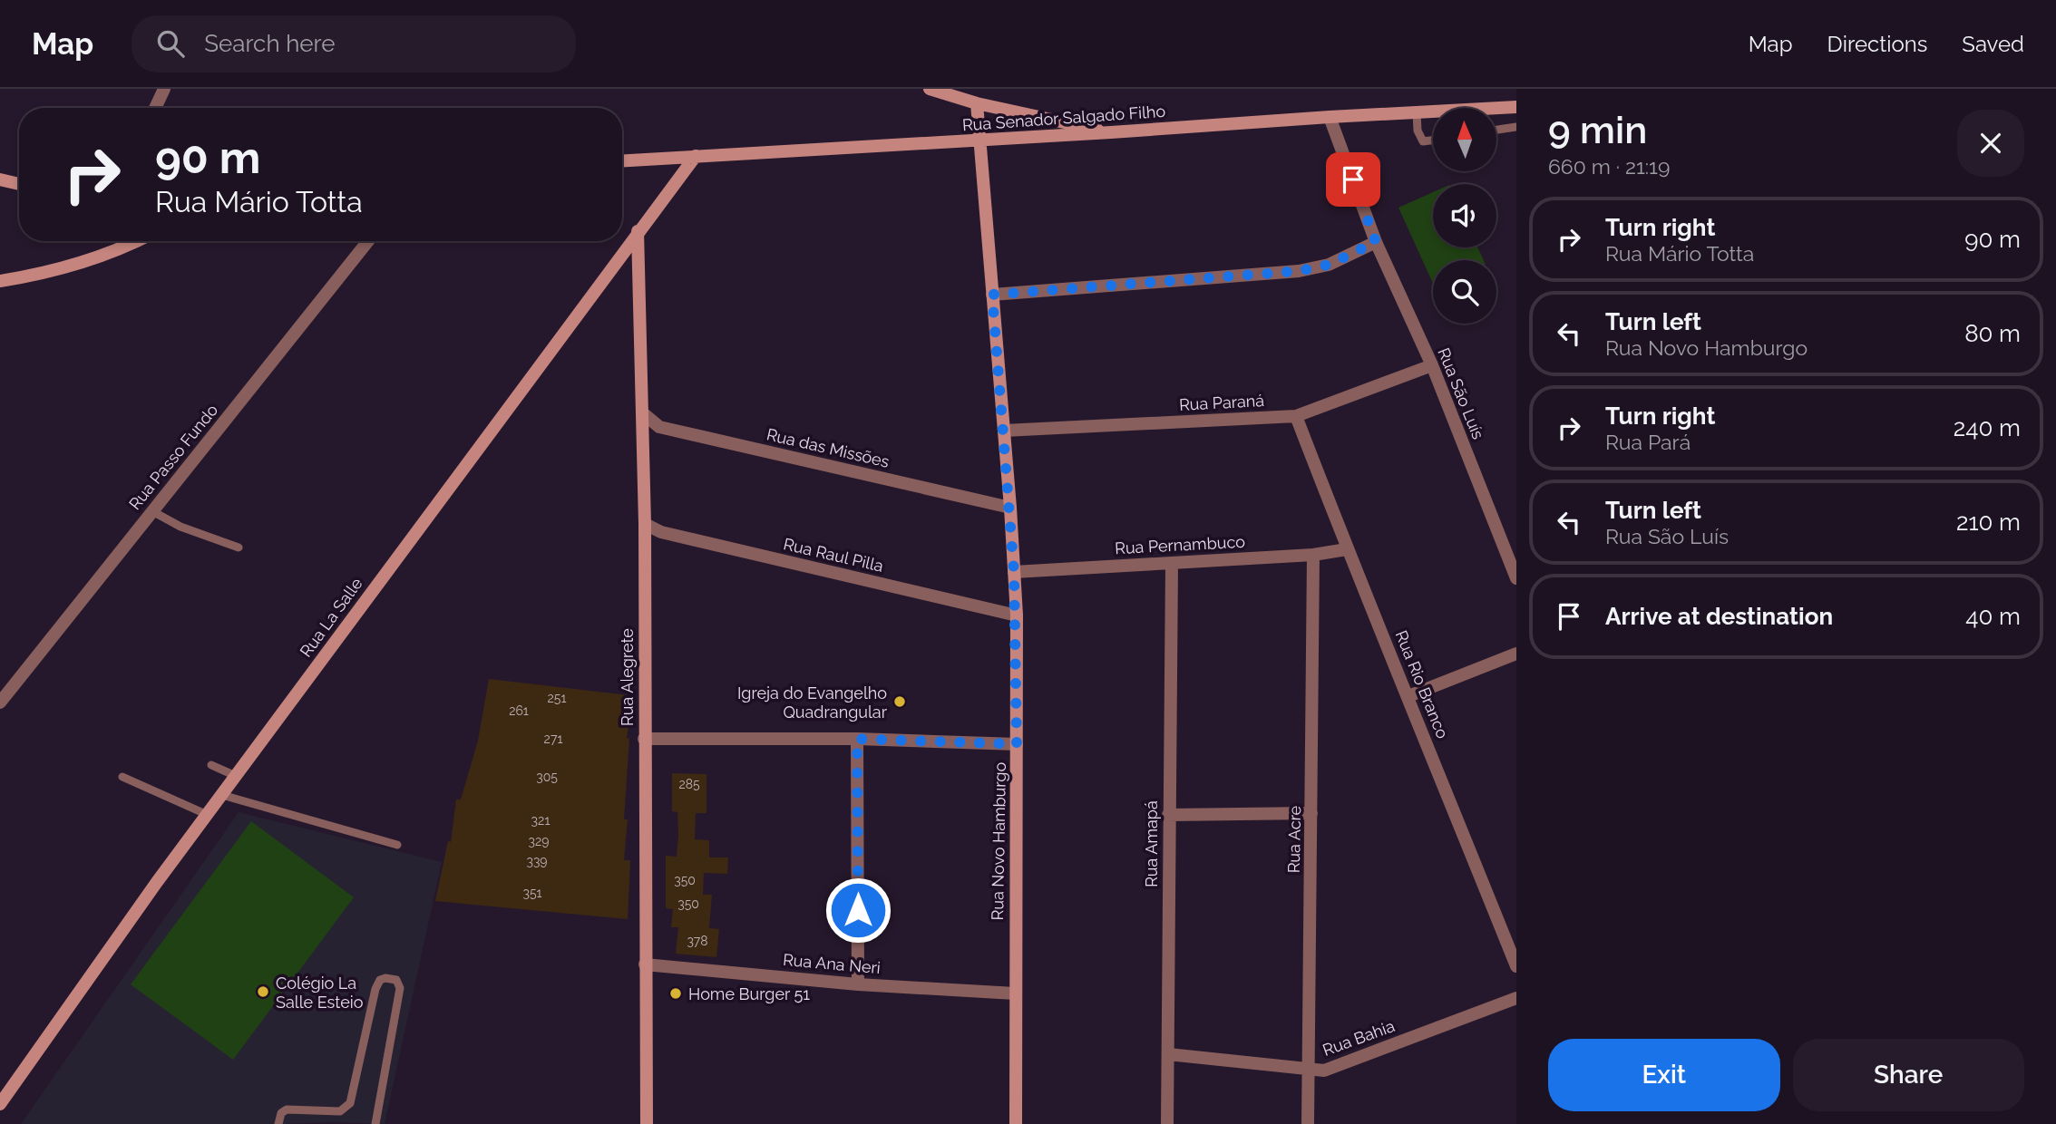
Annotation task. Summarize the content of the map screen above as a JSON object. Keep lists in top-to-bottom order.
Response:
{
  "streets": {
    "street": [
      "Rua Senador Salgado Filho",
      "Rua São Luís",
      "Rua Paraná",
      "Rua das Missões",
      "Rua Passo Fundo",
      "Rua Pernambuco",
      "Rua Raul Pilla",
      "Rua La Salle",
      "Rua Alegrete",
      "Rua Rio Branco",
      "Rua Acre",
      "Rua Novo Hamburgo",
      "Rua Amapá",
      "Rua Ana Neri",
      "Rua Bahia"
    ]
  },
  "crossings": [
    ["Rua Senador Salgado Filho", "Rua São Luís"],
    ["Rua Senador Salgado Filho", "Rua La Salle"],
    ["Rua Senador Salgado Filho", "Rua Novo Hamburgo"],
    ["Rua São Luís", "Rua Paraná"],
    ["Rua Paraná", "Rua Rio Branco"],
    ["Rua Paraná", "Rua Novo Hamburgo"],
    ["Rua das Missões", "Rua Alegrete"],
    ["Rua das Missões", "Rua Novo Hamburgo"],
    ["Rua Pernambuco", "Rua Rio Branco"],
    ["Rua Pernambuco", "Rua Acre"],
    ["Rua Pernambuco", "Rua Novo Hamburgo"],
    ["Rua Pernambuco", "Rua Amapá"],
    ["Rua Raul Pilla", "Rua Alegrete"],
    ["Rua Raul Pilla", "Rua Novo Hamburgo"],
    ["Rua La Salle", "Rua Alegrete"],
    ["Rua Alegrete", "Rua Ana Neri"],
    ["Rua Acre", "Rua Bahia"],
    ["Rua Novo Hamburgo", "Rua Ana Neri"],
    ["Rua Amapá", "Rua Bahia"]
  ],
  "places": ["Igreja do Evangelho Quadrangular", "Colégio La Salle Esteio", "Home Burger 51"],
  "house_numbers": [
    "251",
    "261",
    "271",
    "305",
    "285",
    "321",
    "329",
    "339",
    "350",
    "351",
    "350",
    "378"
  ],
  "north": "top",
  "page": {
    "header": "Map",
    "search": "Search here",
    "nav": ["Map", "Directions", "Saved"],
    "heading": ["9 min", "660 m · 21:19"],
    "turn": ["90 m", "Rua Mário Totta"],
    "list": [
      {
        "name": "Turn right",
        "note": "Rua Mário Totta",
        "value": "90 m"
      },
      {
        "name": "Turn left",
        "note": "Rua Novo Hamburgo",
        "value": "80 m"
      },
      {
        "name": "Turn right",
        "note": "Rua Pará",
        "value": "240 m"
      },
      {
        "name": "Turn left",
        "note": "Rua São Luís",
        "value": "210 m"
      },
      {
        "name": "Arrive at destination",
        "value": "40 m"
      }
    ],
    "buttons": ["Exit", "Share"]
  }
}
